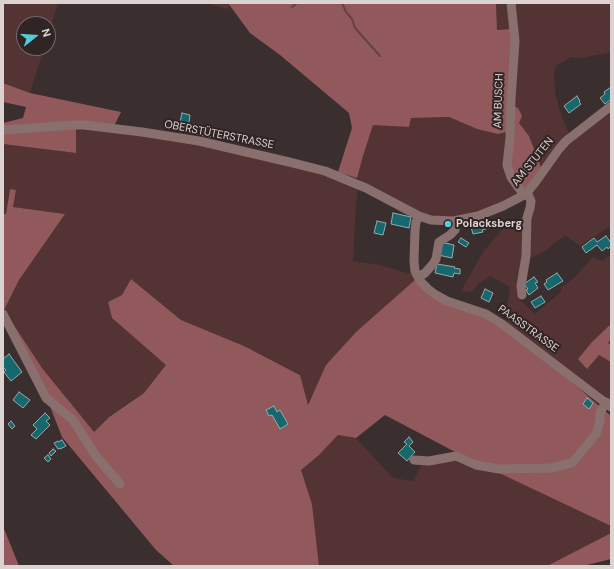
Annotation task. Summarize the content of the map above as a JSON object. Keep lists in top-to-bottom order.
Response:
{
  "streets": {
    "street": [
      "AM BUSCH",
      "OBERSTÜTERSTRASSE",
      "AM STUTEN",
      "PAASSTRASSE"
    ]
  },
  "crossings": [
    ["AM BUSCH", "AM STUTEN"],
    ["OBERSTÜTERSTRASSE", "AM STUTEN"]
  ],
  "places": ["Polacksberg"],
  "north": "right"
}
